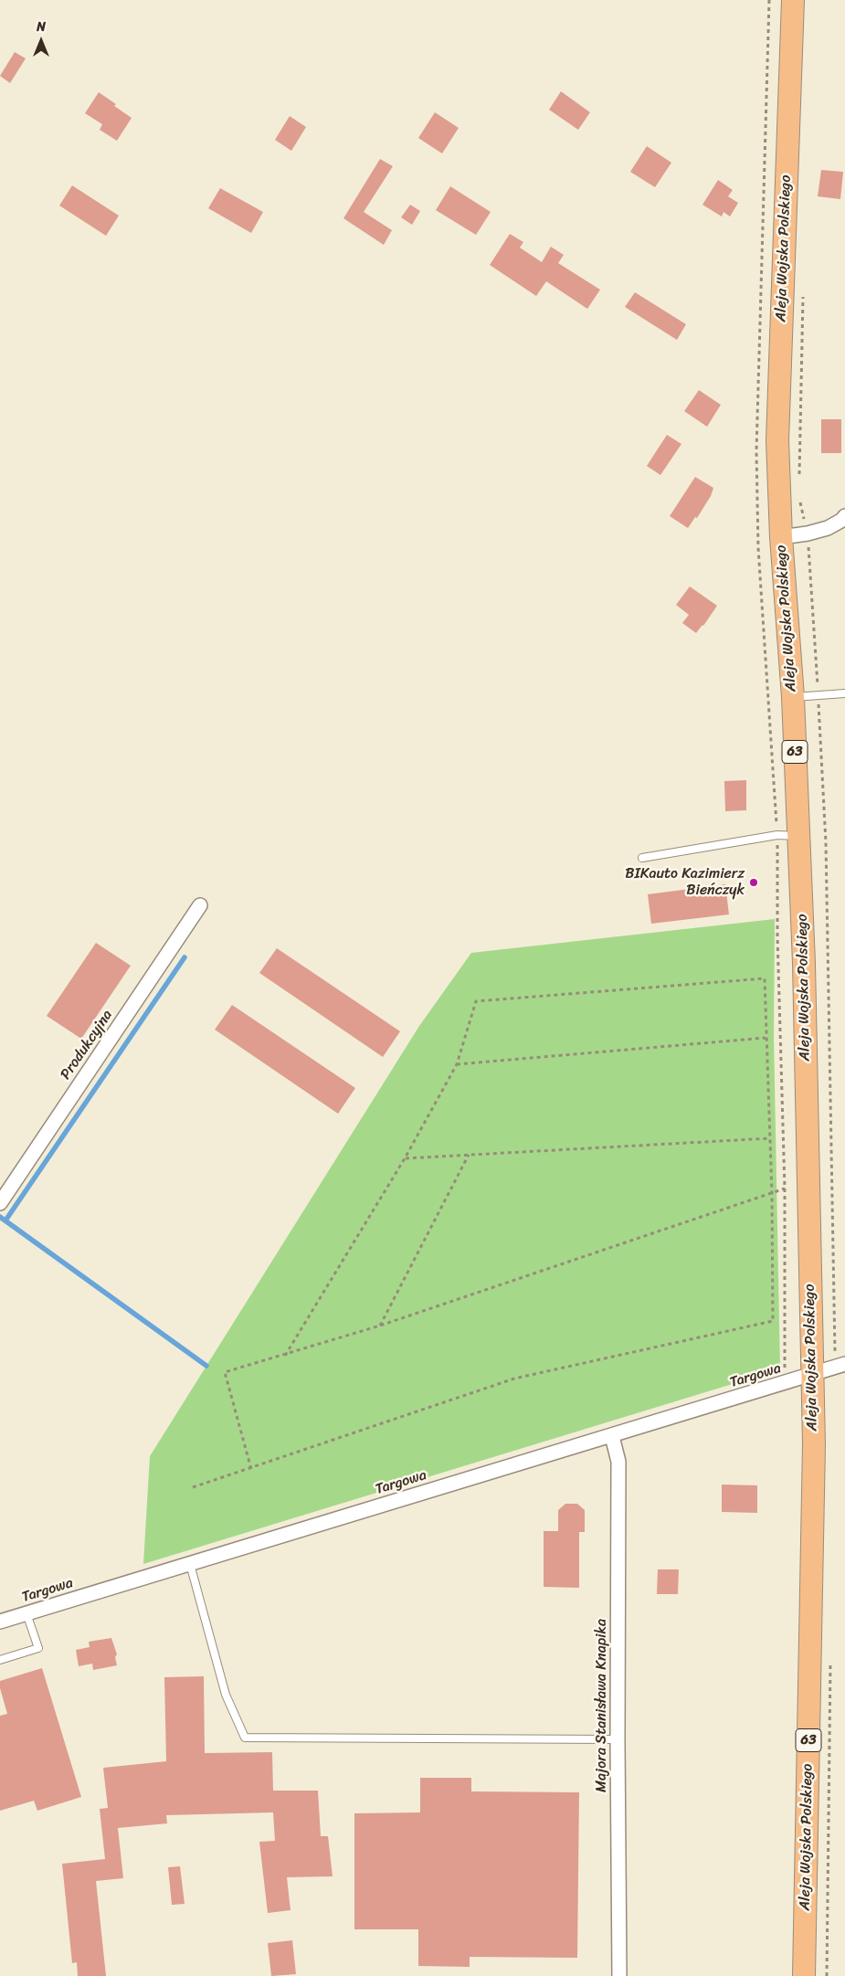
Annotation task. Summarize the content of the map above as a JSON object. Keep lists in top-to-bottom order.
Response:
{
  "streets": {
    "main road": ["Aleja Wojska Polskiego", "63"],
    "street": ["Produkcyjna", "Targowa", "Majora Stanisława Knapika"]
  },
  "crossings": [
    ["Aleja Wojska Polskiego", "Targowa"],
    ["Targowa", "Majora Stanisława Knapika"]
  ],
  "places": ["BIKauto Kazimierz Bieńczyk"],
  "north": "top"
}
